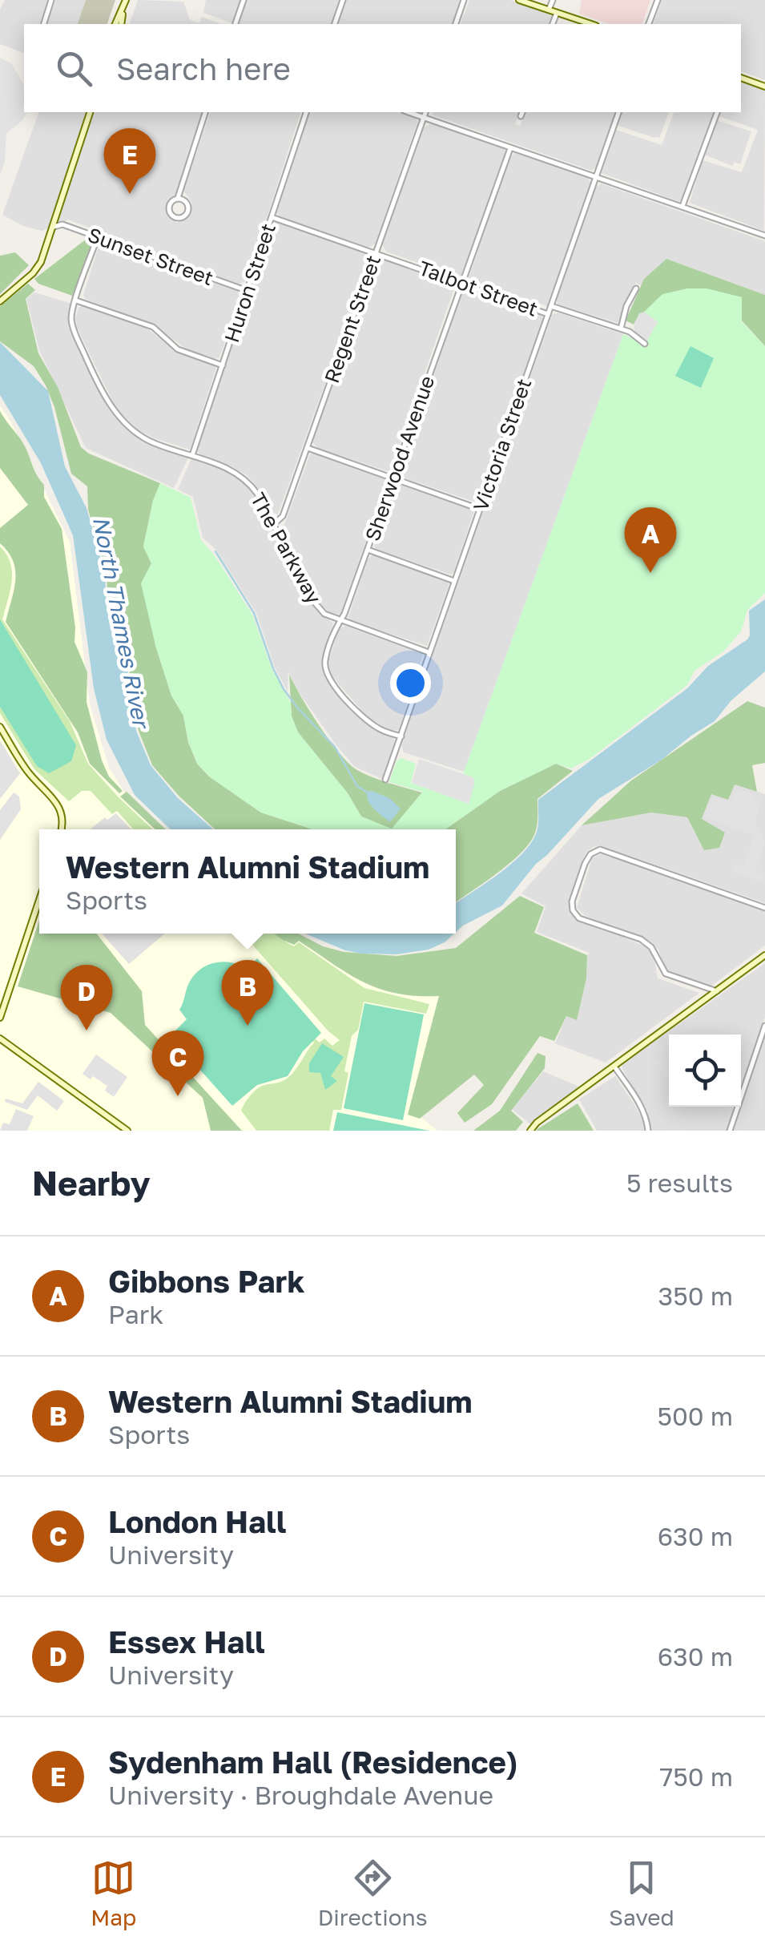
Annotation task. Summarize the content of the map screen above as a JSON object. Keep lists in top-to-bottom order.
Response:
{
  "streets": {
    "street": [
      "Sunset Street",
      "Huron Street",
      "Talbot Street",
      "Regent Street",
      "Victoria Street",
      "Sherwood Avenue",
      "The Parkway"
    ]
  },
  "crossings": [
    ["Sunset Street", "Huron Street"],
    ["Huron Street", "Talbot Street"],
    ["Huron Street", "The Parkway"],
    ["Talbot Street", "Regent Street"],
    ["Talbot Street", "Victoria Street"],
    ["Talbot Street", "Sherwood Avenue"],
    ["Regent Street", "The Parkway"],
    ["Victoria Street", "Sherwood Avenue"],
    ["Victoria Street", "The Parkway"],
    ["Sherwood Avenue", "The Parkway"]
  ],
  "water": ["North Thames River"],
  "page": {
    "search": "Search here",
    "pins": [
      "E",
      "A",
      "B",
      "D",
      "C"
    ],
    "popup": ["Western Alumni Stadium", "Sports"],
    "heading": ["Nearby", "5 results"],
    "list": [
      {
        "mark": "A",
        "name": "Gibbons Park",
        "note": "Park",
        "value": "350 m"
      },
      {
        "mark": "B",
        "name": "Western Alumni Stadium",
        "note": "Sports",
        "value": "500 m"
      },
      {
        "mark": "C",
        "name": "London Hall",
        "note": "University",
        "value": "630 m"
      },
      {
        "mark": "D",
        "name": "Essex Hall",
        "note": "University",
        "value": "630 m"
      },
      {
        "mark": "E",
        "name": "Sydenham Hall (Residence)",
        "note": "University · Broughdale Avenue",
        "value": "750 m"
      }
    ],
    "nav": ["Map", "Directions", "Saved"]
  }
}
